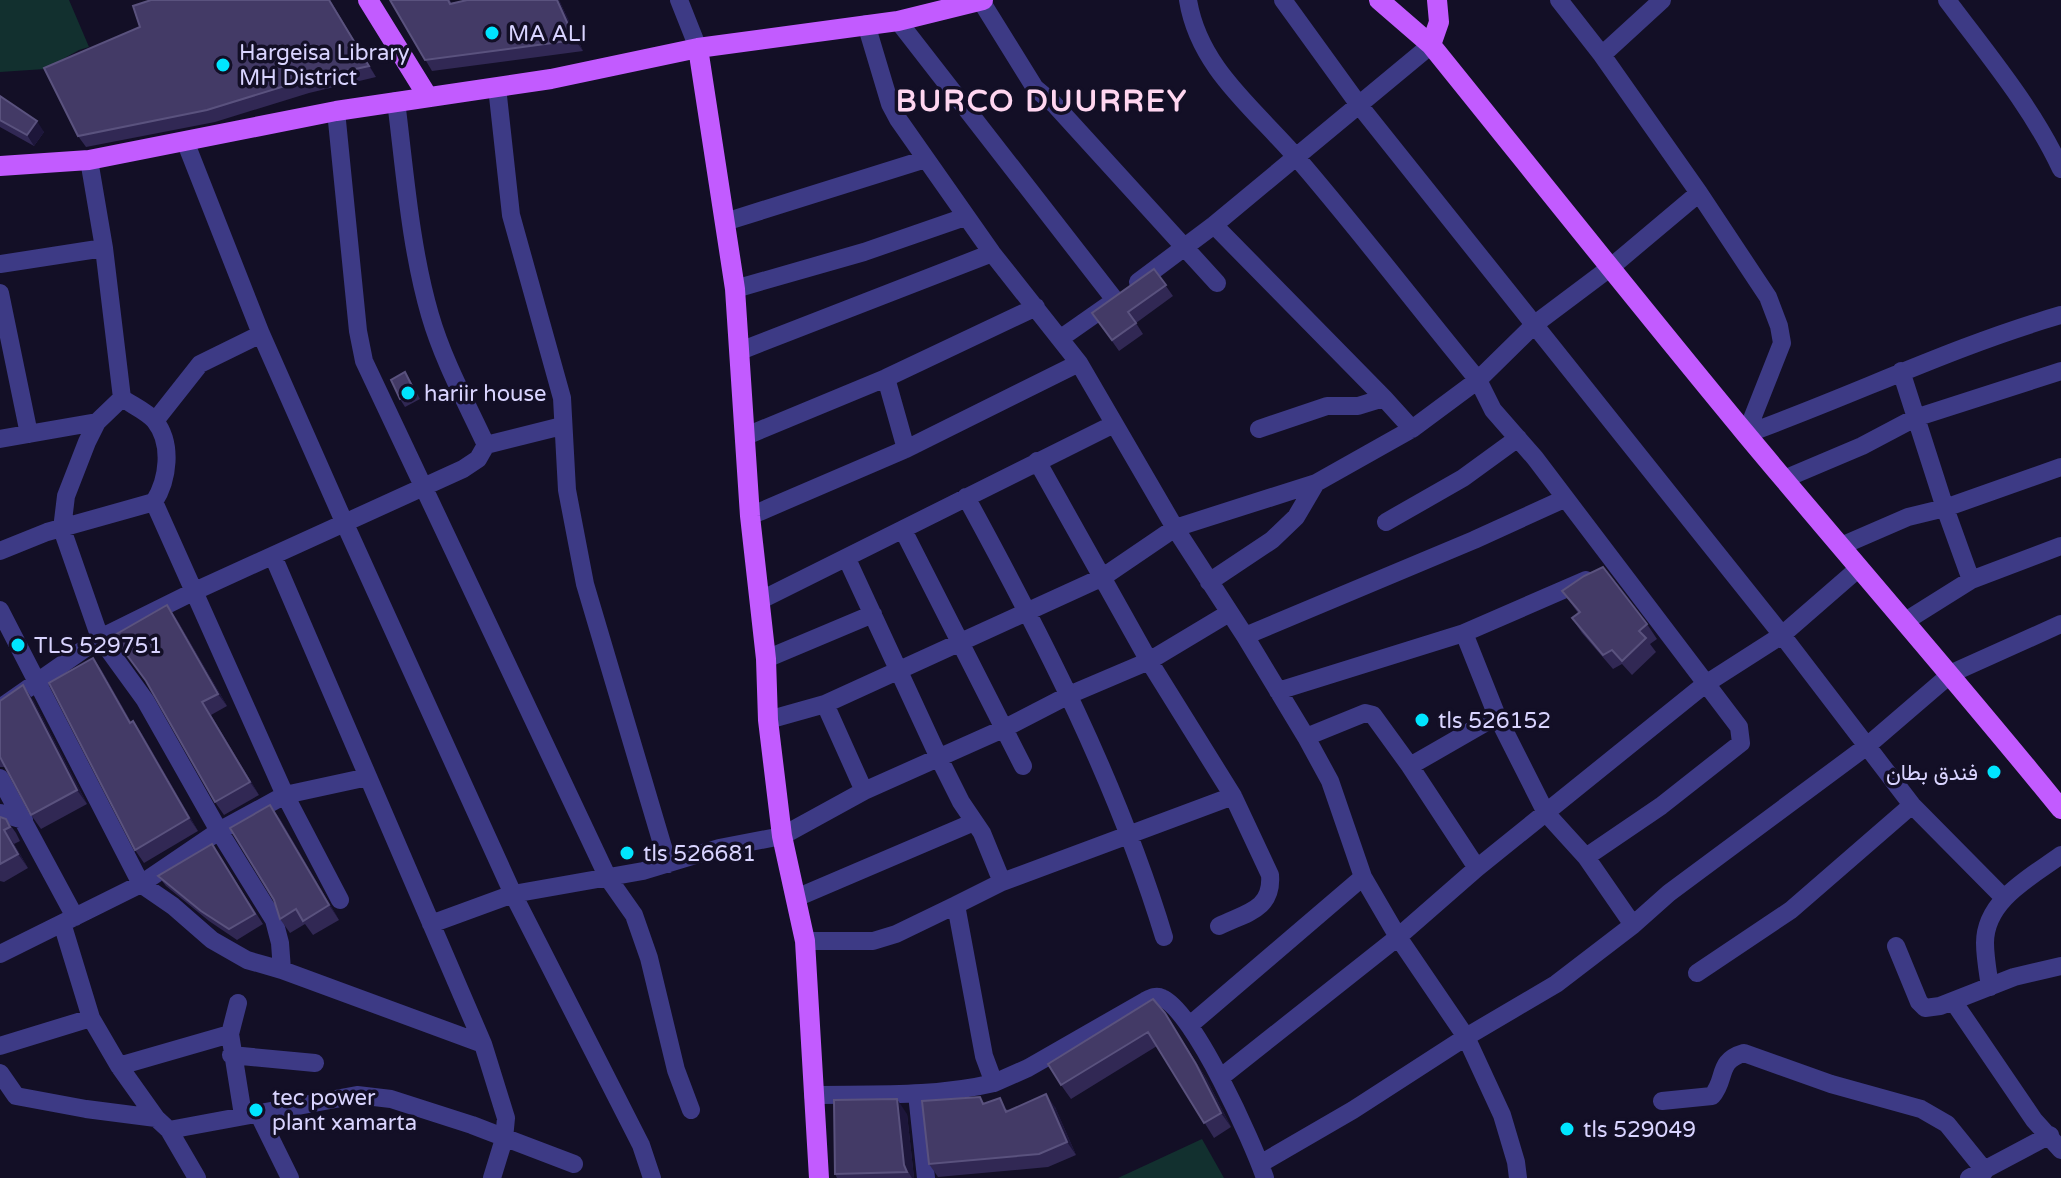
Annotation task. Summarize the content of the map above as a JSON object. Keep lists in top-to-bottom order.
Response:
{
  "districts": ["BURCO DUURREY"],
  "places": [
    "MA ALI",
    "Hargeisa Library MH District",
    "hariir house",
    "TLS 529751",
    "tls 526152",
    "فندق بطان",
    "tls 526681",
    "tec power plant xamarta",
    "tls 529049"
  ]
}
